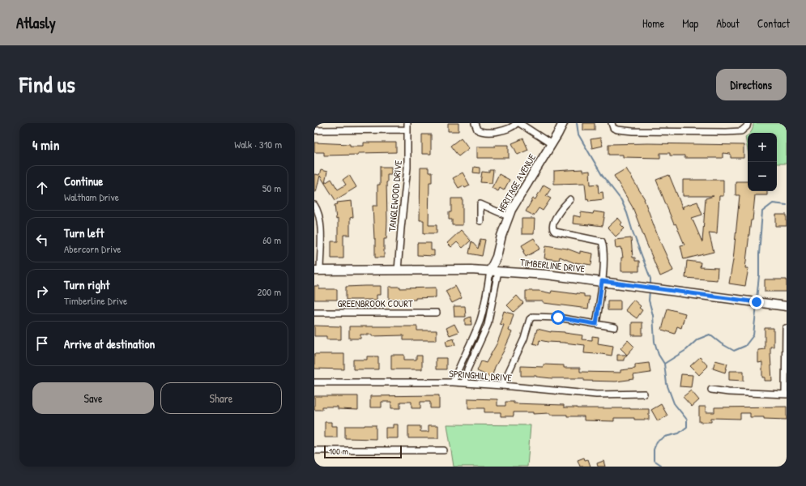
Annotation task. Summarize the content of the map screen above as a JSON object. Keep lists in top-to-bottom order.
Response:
{
  "streets": {
    "street": [
      "HERITAGE AVENUE",
      "TANGLEWOOD DRIVE",
      "TIMBERLINE DRIVE",
      "GREENBROOK COURT",
      "SPRINGHILL DRIVE"
    ]
  },
  "crossings": [
    ["HERITAGE AVENUE", "TIMBERLINE DRIVE"],
    ["HERITAGE AVENUE", "SPRINGHILL DRIVE"],
    ["TANGLEWOOD DRIVE", "TIMBERLINE DRIVE"]
  ],
  "scale_bar": "100 m",
  "page": {
    "header": "Atlasly",
    "nav": [
      "Home",
      "Map",
      "About",
      "Contact"
    ],
    "title": "Find us",
    "buttons": [
      "Directions",
      ["Save", "Share"]
    ],
    "heading": ["4 min", "Walk · 310 m"],
    "map_buttons": ["+", "−"],
    "list": [
      ["Continue", "Waltham Drive", "50 m"],
      ["Turn left", "Abercorn Drive", "60 m"],
      ["Turn right", "Timberline Drive", "200 m"],
      "Arrive at destination"
    ],
    "scale": "100 m"
  }
}
